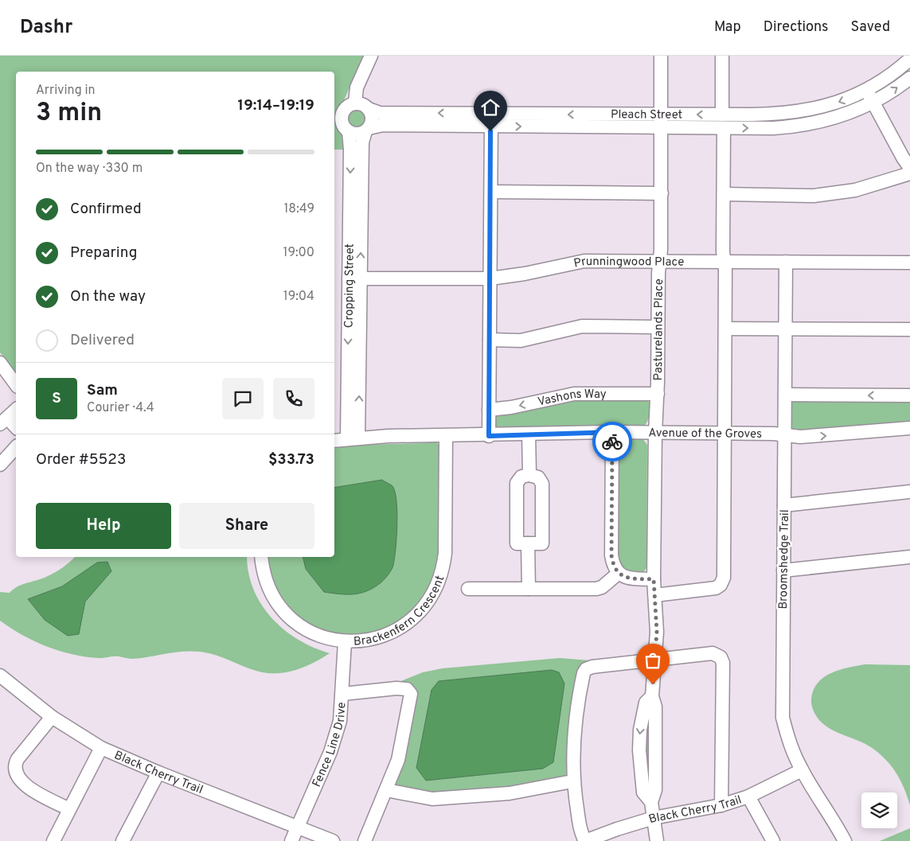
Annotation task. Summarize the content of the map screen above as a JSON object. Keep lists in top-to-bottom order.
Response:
{
  "streets": {
    "street": [
      "Pleach Street",
      "Prunningwood Place",
      "Cropping Street",
      "Pasturelands Place",
      "Vashons Way",
      "Avenue of the Groves",
      "Broomshedge Trail",
      "Brackenfern Crescent",
      "Fence Line Drive",
      "Black Cherry Trail"
    ]
  },
  "crossings": [
    ["Pleach Street", "Cropping Street"],
    ["Pleach Street", "Pasturelands Place"],
    ["Prunningwood Place", "Cropping Street"],
    ["Prunningwood Place", "Pasturelands Place"],
    ["Prunningwood Place", "Broomshedge Trail"],
    ["Cropping Street", "Avenue of the Groves"],
    ["Pasturelands Place", "Vashons Way"],
    ["Pasturelands Place", "Avenue of the Groves"],
    ["Pasturelands Place", "Black Cherry Trail"],
    ["Avenue of the Groves", "Broomshedge Trail"],
    ["Avenue of the Groves", "Brackenfern Crescent"],
    ["Broomshedge Trail", "Black Cherry Trail"],
    ["Brackenfern Crescent", "Fence Line Drive"],
    ["Fence Line Drive", "Black Cherry Trail"]
  ],
  "page": {
    "header": "Dashr",
    "nav": ["Map", "Directions", "Saved"],
    "heading": ["3 min", "Arriving in", "19:14–19:19"],
    "panel": [
      "Sam",
      "Courier · 4.4",
      "Order #5523",
      "$33.73"
    ],
    "bar": "On the way · 330 m",
    "list": [
      ["Confirmed", "18:49"],
      ["Preparing", "19:00"],
      ["On the way", "19:04"],
      "Delivered"
    ],
    "round": "S",
    "buttons": ["Help", "Share"]
  }
}
